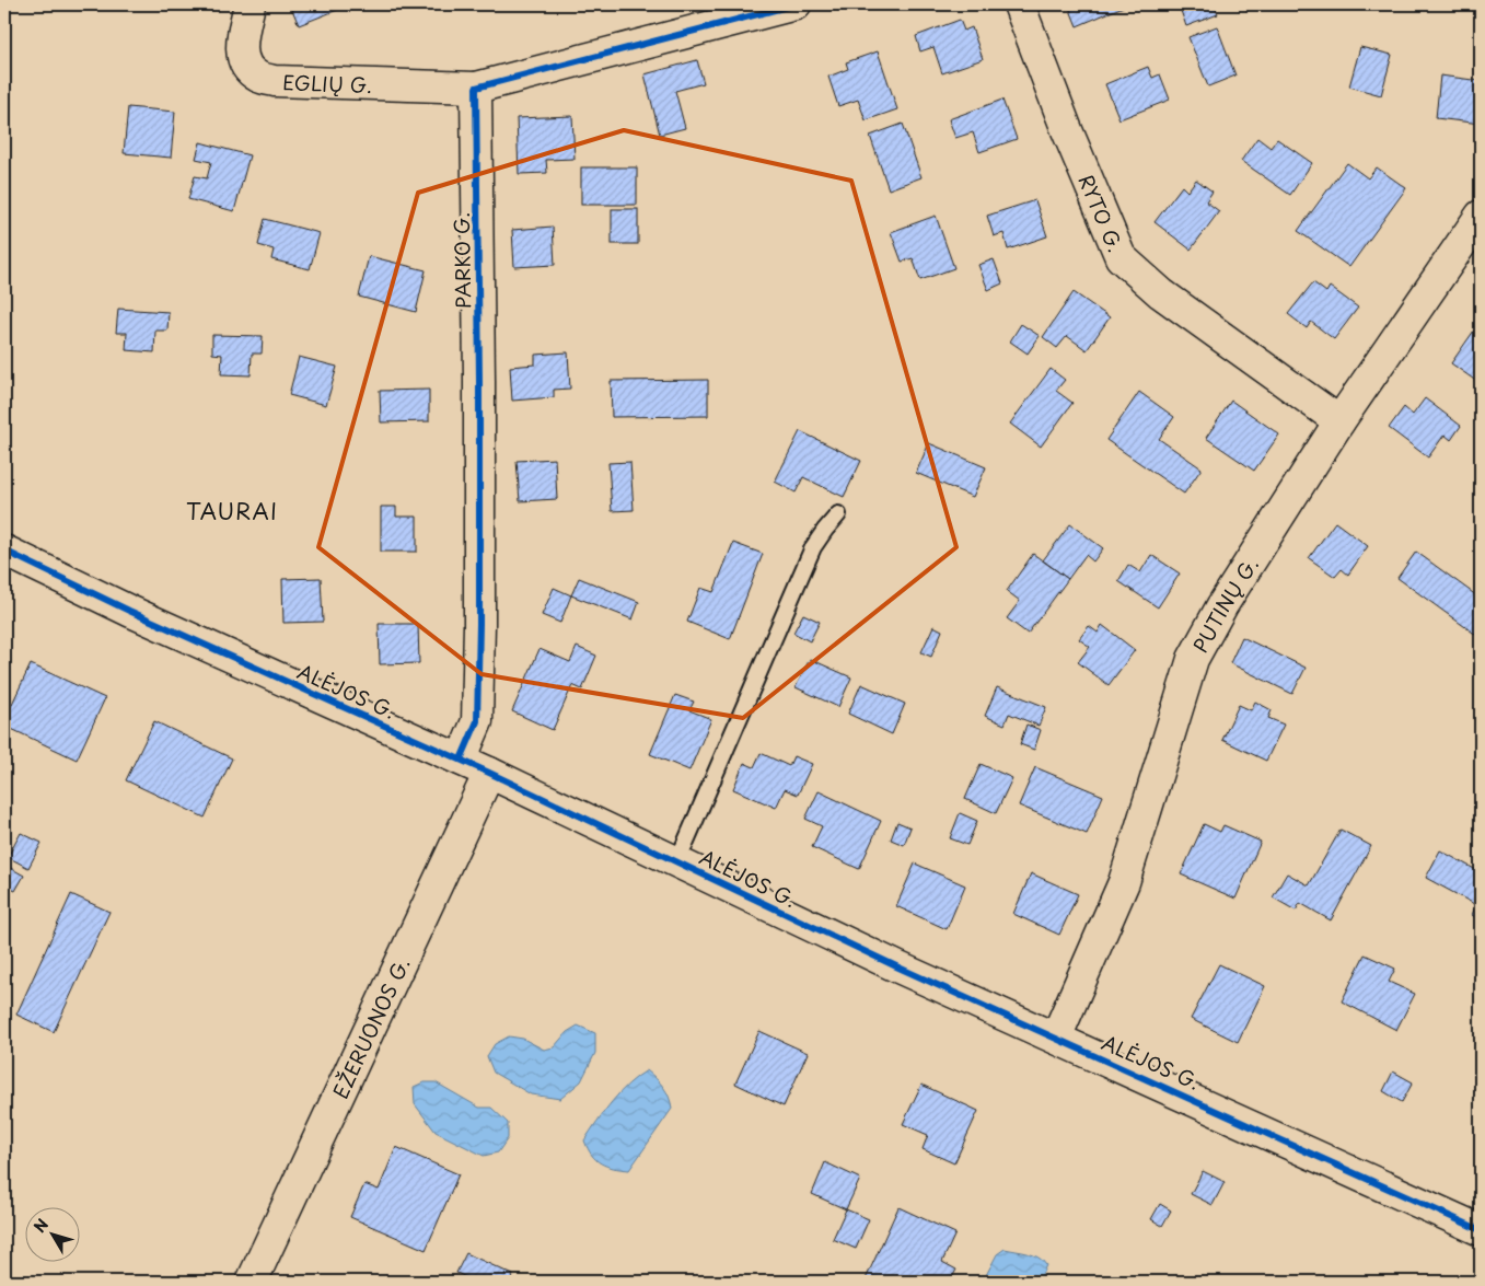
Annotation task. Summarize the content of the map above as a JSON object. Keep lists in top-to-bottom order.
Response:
{
  "streets": {
    "street": [
      "EGLIŲ G.",
      "RYTO G.",
      "PARKO G.",
      "PUTINŲ G.",
      "ALĖJOS G.",
      "EŽERUONOS G."
    ]
  },
  "crossings": [
    ["EGLIŲ G.", "PARKO G."],
    ["RYTO G.", "PUTINŲ G."],
    ["PARKO G.", "ALĖJOS G."],
    ["PUTINŲ G.", "ALĖJOS G."],
    ["ALĖJOS G.", "EŽERUONOS G."]
  ],
  "districts": ["TAURAI"],
  "north": "top left"
}
